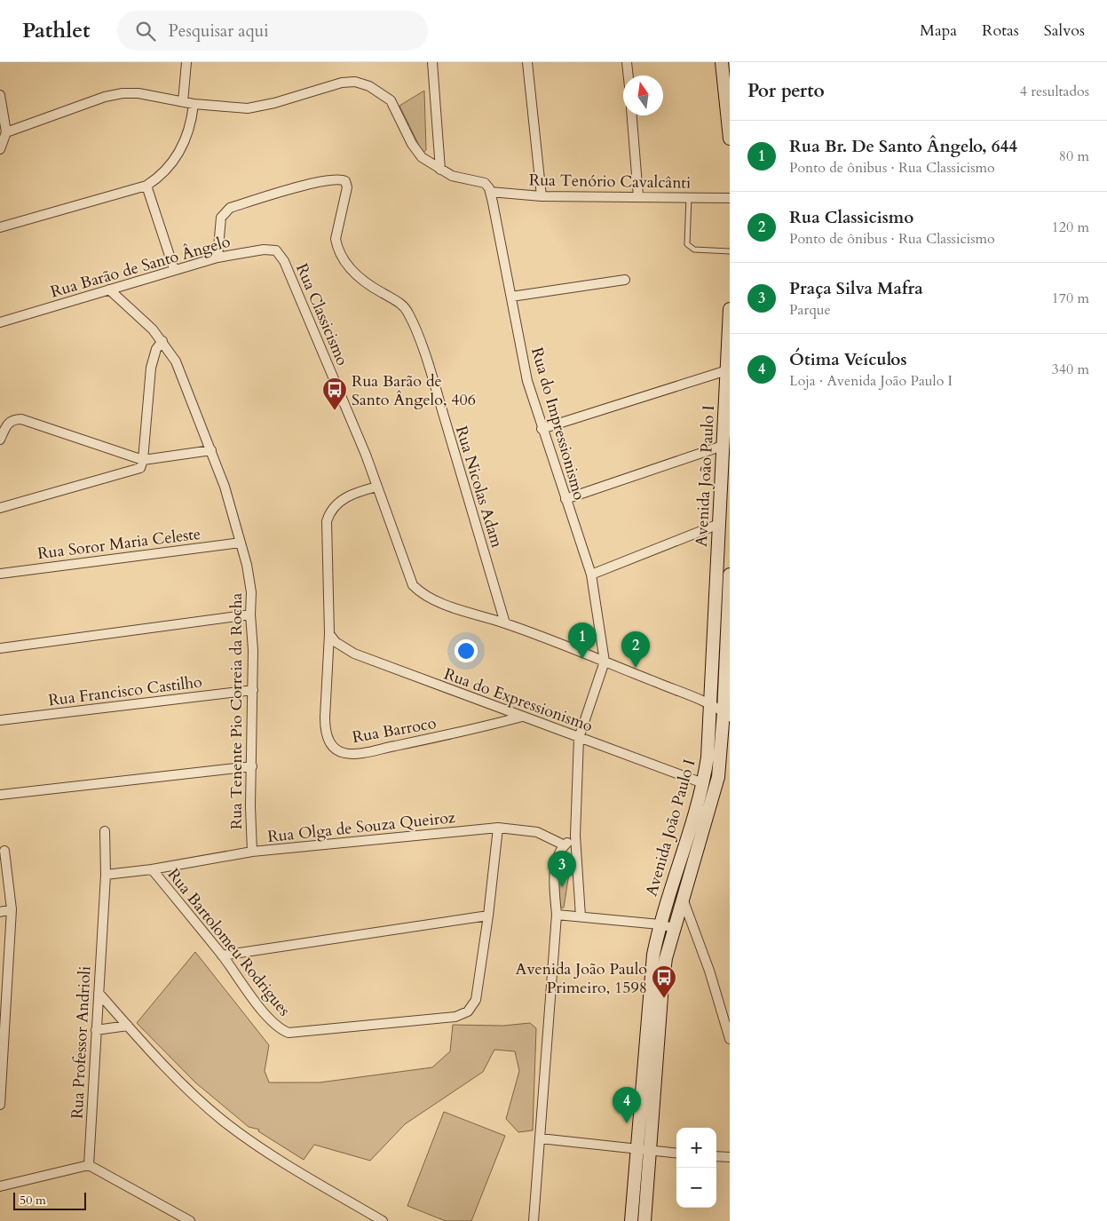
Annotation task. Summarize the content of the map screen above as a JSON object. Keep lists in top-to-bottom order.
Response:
{
  "streets": {
    "main road": ["Avenida João Paulo I"],
    "street": [
      "Rua Tenório Cavalcânti",
      "Rua Barão de Santo Ângelo",
      "Rua Classicismo",
      "Rua do Impressionismo",
      "Rua Nicolas Adam",
      "Rua Soror Maria Celeste",
      "Rua Francisco Castilho",
      "Rua do Expressionismo",
      "Rua Tenente Pio Correia da Rocha",
      "Rua Barroco",
      "Rua Olga de Souza Queiroz",
      "Rua Bartolomeu Rodrigues",
      "Rua Professor Andrioli"
    ]
  },
  "crossings": [
    ["Rua Tenório Cavalcânti", "Rua do Impressionismo"],
    ["Rua Barão de Santo Ângelo", "Rua Classicismo"],
    ["Rua Barão de Santo Ângelo", "Rua Nicolas Adam"],
    ["Rua Barão de Santo Ângelo", "Rua Tenente Pio Correia da Rocha"],
    ["Rua Classicismo", "Rua do Impressionismo"],
    ["Rua Classicismo", "Avenida João Paulo I"],
    ["Rua Classicismo", "Rua Nicolas Adam"],
    ["Rua Classicismo", "Rua Barroco"],
    ["Avenida João Paulo I", "Rua do Expressionismo"],
    ["Rua Soror Maria Celeste", "Rua Tenente Pio Correia da Rocha"],
    ["Rua Francisco Castilho", "Rua Tenente Pio Correia da Rocha"],
    ["Rua do Expressionismo", "Rua Barroco"],
    ["Rua Tenente Pio Correia da Rocha", "Rua Olga de Souza Queiroz"],
    ["Rua Olga de Souza Queiroz", "Rua Bartolomeu Rodrigues"],
    ["Rua Olga de Souza Queiroz", "Rua Professor Andrioli"]
  ],
  "places": {
    "bus stop": ["Rua Barão de Santo Ângelo, 406", "Avenida João Paulo Primeiro, 1598"]
  },
  "scale_bar": "50 m",
  "north": "top",
  "page": {
    "header": "Pathlet",
    "search": "Pesquisar aqui",
    "nav": ["Mapa", "Rotas", "Salvos"],
    "heading": ["Por perto", "4 resultados"],
    "list": [
      {
        "mark": "1",
        "name": "Rua Br. De Santo Ângelo, 644",
        "note": "Ponto de ônibus · Rua Classicismo",
        "value": "80 m"
      },
      {
        "mark": "2",
        "name": "Rua Classicismo",
        "note": "Ponto de ônibus · Rua Classicismo",
        "value": "120 m"
      },
      {
        "mark": "3",
        "name": "Praça Silva Mafra",
        "note": "Parque",
        "value": "170 m"
      },
      {
        "mark": "4",
        "name": "Ótima Veículos",
        "note": "Loja · Avenida João Paulo I",
        "value": "340 m"
      }
    ],
    "pins": [
      "1",
      "2",
      "3",
      "4"
    ],
    "map_buttons": ["+", "−"],
    "scale": "50 m"
  }
}
